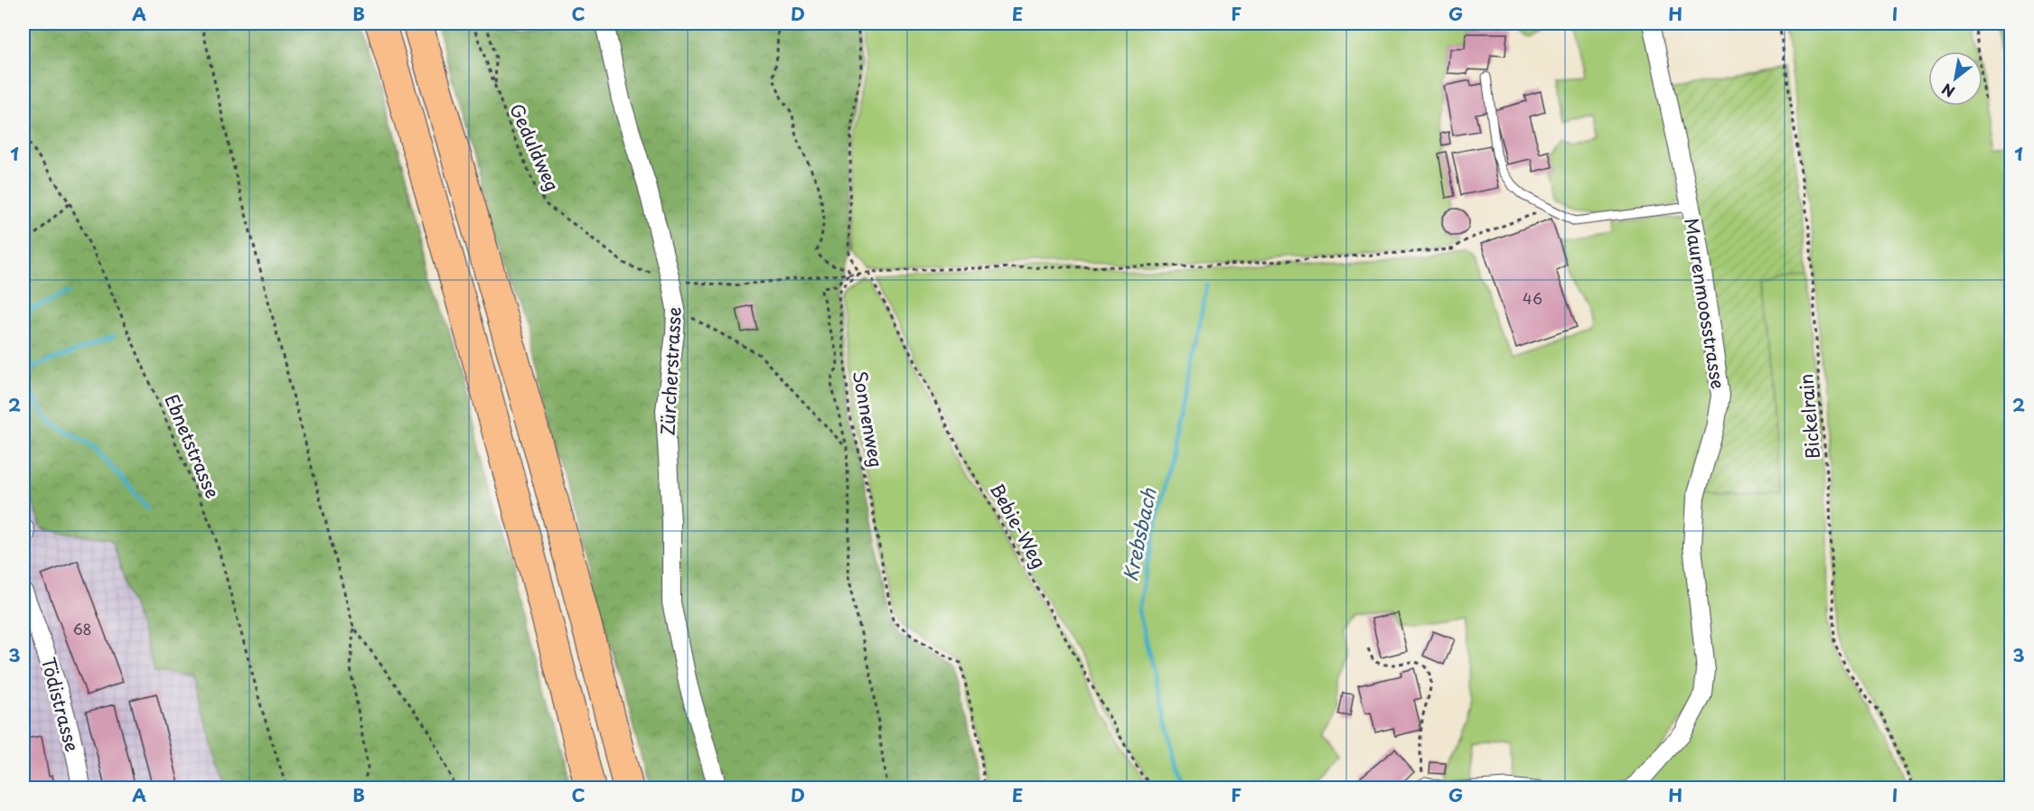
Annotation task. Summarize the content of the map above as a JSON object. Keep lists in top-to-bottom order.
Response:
{
  "streets": {
    "street": ["Maurenmoosstrasse", "Zürcherstrasse", "Tödistrasse"],
    "path": [
      "Geduldweg",
      "Bickelrain",
      "Sonnenweg",
      "Ebnetstrasse",
      "Bebie-Weg"
    ]
  },
  "crossings": [
    ["Geduldweg", "Zürcherstrasse"],
    ["Geduldweg", "Sonnenweg"],
    ["Geduldweg", "Bebie-Weg"]
  ],
  "water": ["Krebsbach"],
  "house_numbers": ["46", "68"],
  "north": "bottom left",
  "grid": {
    "columns": [
      "A",
      "B",
      "C",
      "D",
      "E",
      "F",
      "G",
      "H",
      "I"
    ],
    "rows": ["1", "2", "3"]
  }
}
